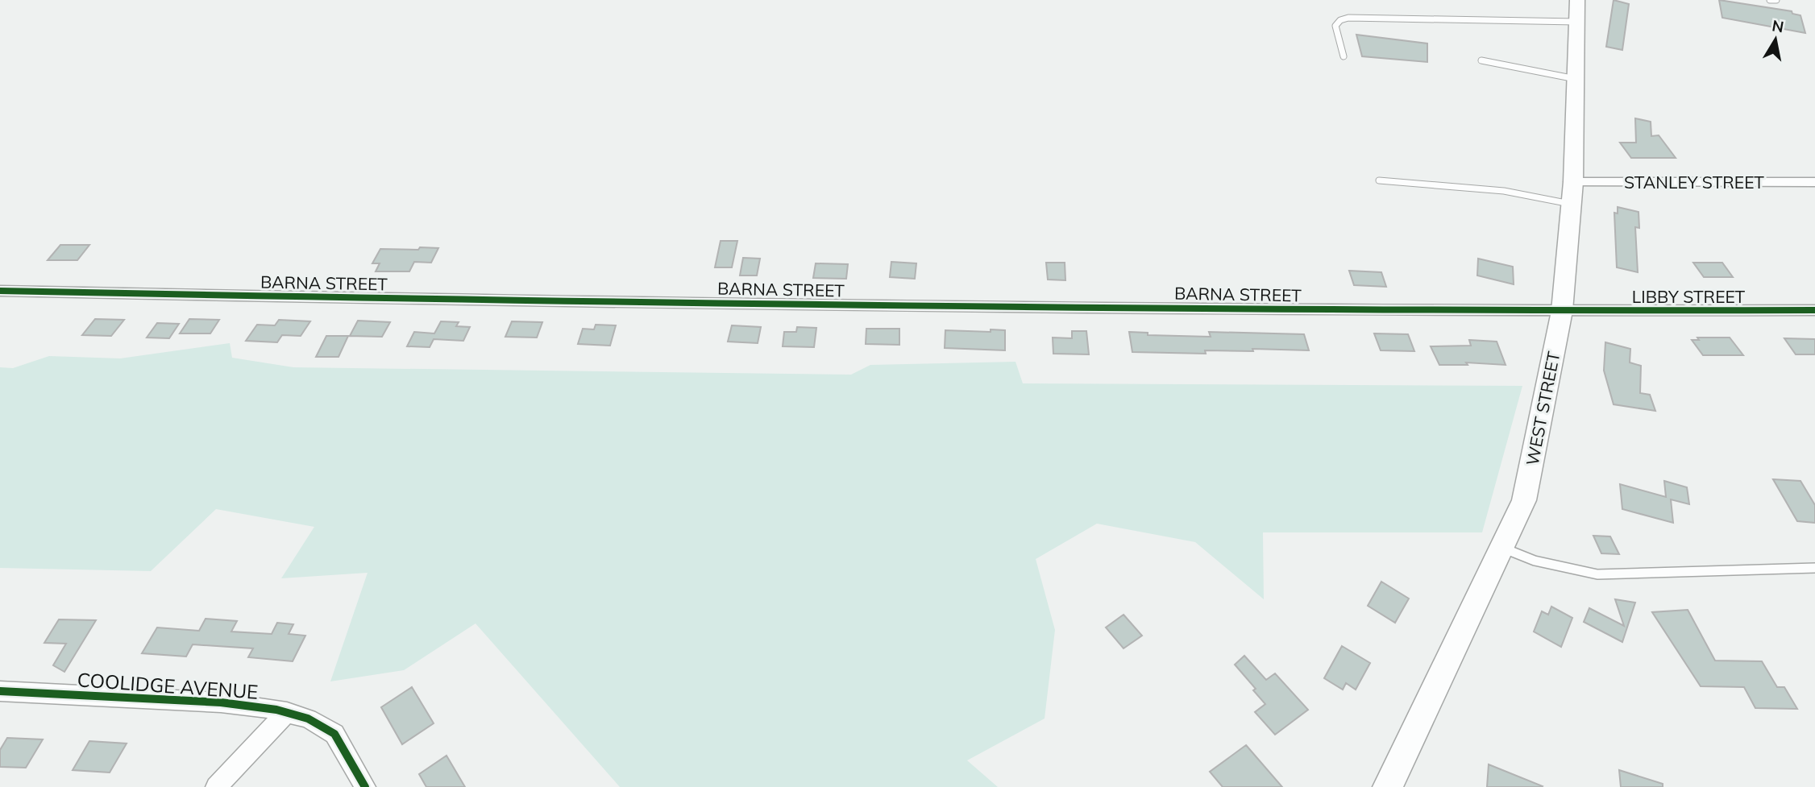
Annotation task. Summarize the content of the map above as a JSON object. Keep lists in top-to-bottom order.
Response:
{
  "streets": {
    "main road": ["WEST STREET"],
    "street": [
      "STANLEY STREET",
      "BARNA STREET",
      "LIBBY STREET",
      "COOLIDGE AVENUE"
    ]
  },
  "crossings": [
    ["STANLEY STREET", "WEST STREET"],
    ["BARNA STREET", "LIBBY STREET"],
    ["BARNA STREET", "WEST STREET"],
    ["LIBBY STREET", "WEST STREET"]
  ],
  "north": "top"
}
